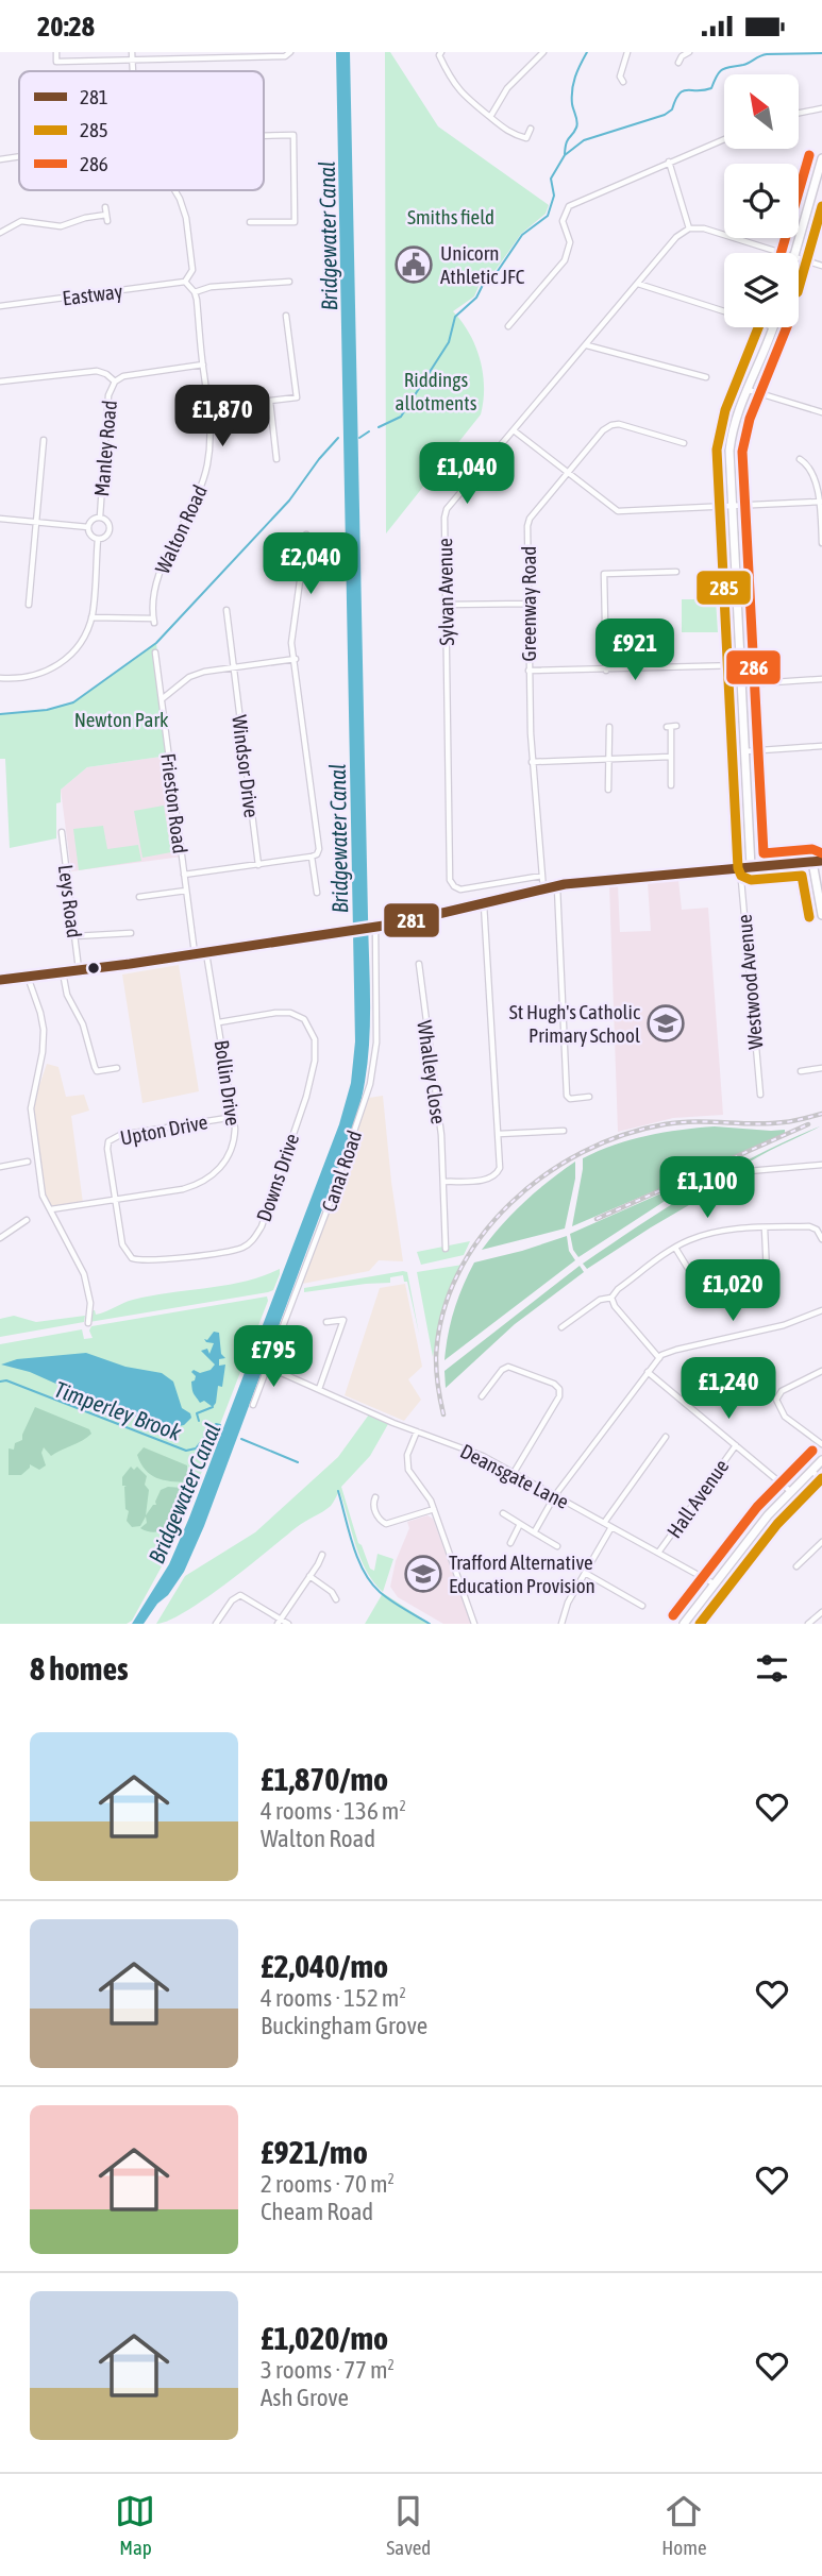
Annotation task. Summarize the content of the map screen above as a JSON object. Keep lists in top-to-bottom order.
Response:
{
  "streets": {
    "street": [
      "Eastway",
      "Manley Road",
      "Walton Road",
      "Sylvan Avenue",
      "Greenway Road",
      "Windsor Drive",
      "Frieston Road",
      "Leys Road",
      "Westwood Avenue",
      "Whalley Close",
      "Bollin Drive",
      "Upton Drive",
      "Canal Road",
      "Downs Drive",
      "Deansgate Lane",
      "Hall Avenue"
    ]
  },
  "crossings": [
    ["Manley Road", "Walton Road"],
    ["Sylvan Avenue", "Greenway Road"],
    ["Bollin Drive", "Upton Drive"],
    ["Bollin Drive", "Downs Drive"],
    ["Upton Drive", "Downs Drive"],
    ["Canal Road", "Deansgate Lane"],
    ["Deansgate Lane", "Hall Avenue"]
  ],
  "water": ["Bridgewater Canal", "Timperley Brook"],
  "parks": ["Smiths field", "Riddings allotments", "Newton Park"],
  "places": {
    "public building": ["Unicorn Athletic JFC"],
    "school or university": ["St Hugh's Catholic Primary School", "Trafford Alternative Education Provision"]
  },
  "lines": ["transit line 286", "transit line 285", "transit line 281"],
  "legend": ["281", "285", "286"],
  "north": "top left",
  "page": {
    "status": "20:28",
    "price": [
      "£1,870",
      "£1,040",
      "£2,040",
      "£921",
      "£1,100",
      "£1,020",
      "£795",
      "£1,240"
    ],
    "heading": "8 homes",
    "list": [
      {
        "name": "£1,870/mo",
        "note": "4 rooms · 136 m² · Walton Road"
      },
      {
        "name": "£2,040/mo",
        "note": "4 rooms · 152 m² · Buckingham Grove"
      },
      {
        "name": "£921/mo",
        "note": "2 rooms · 70 m² · Cheam Road"
      },
      {
        "name": "£1,020/mo",
        "note": "3 rooms · 77 m² · Ash Grove"
      }
    ],
    "tabs": ["Map", "Saved", "Home"]
  }
}
